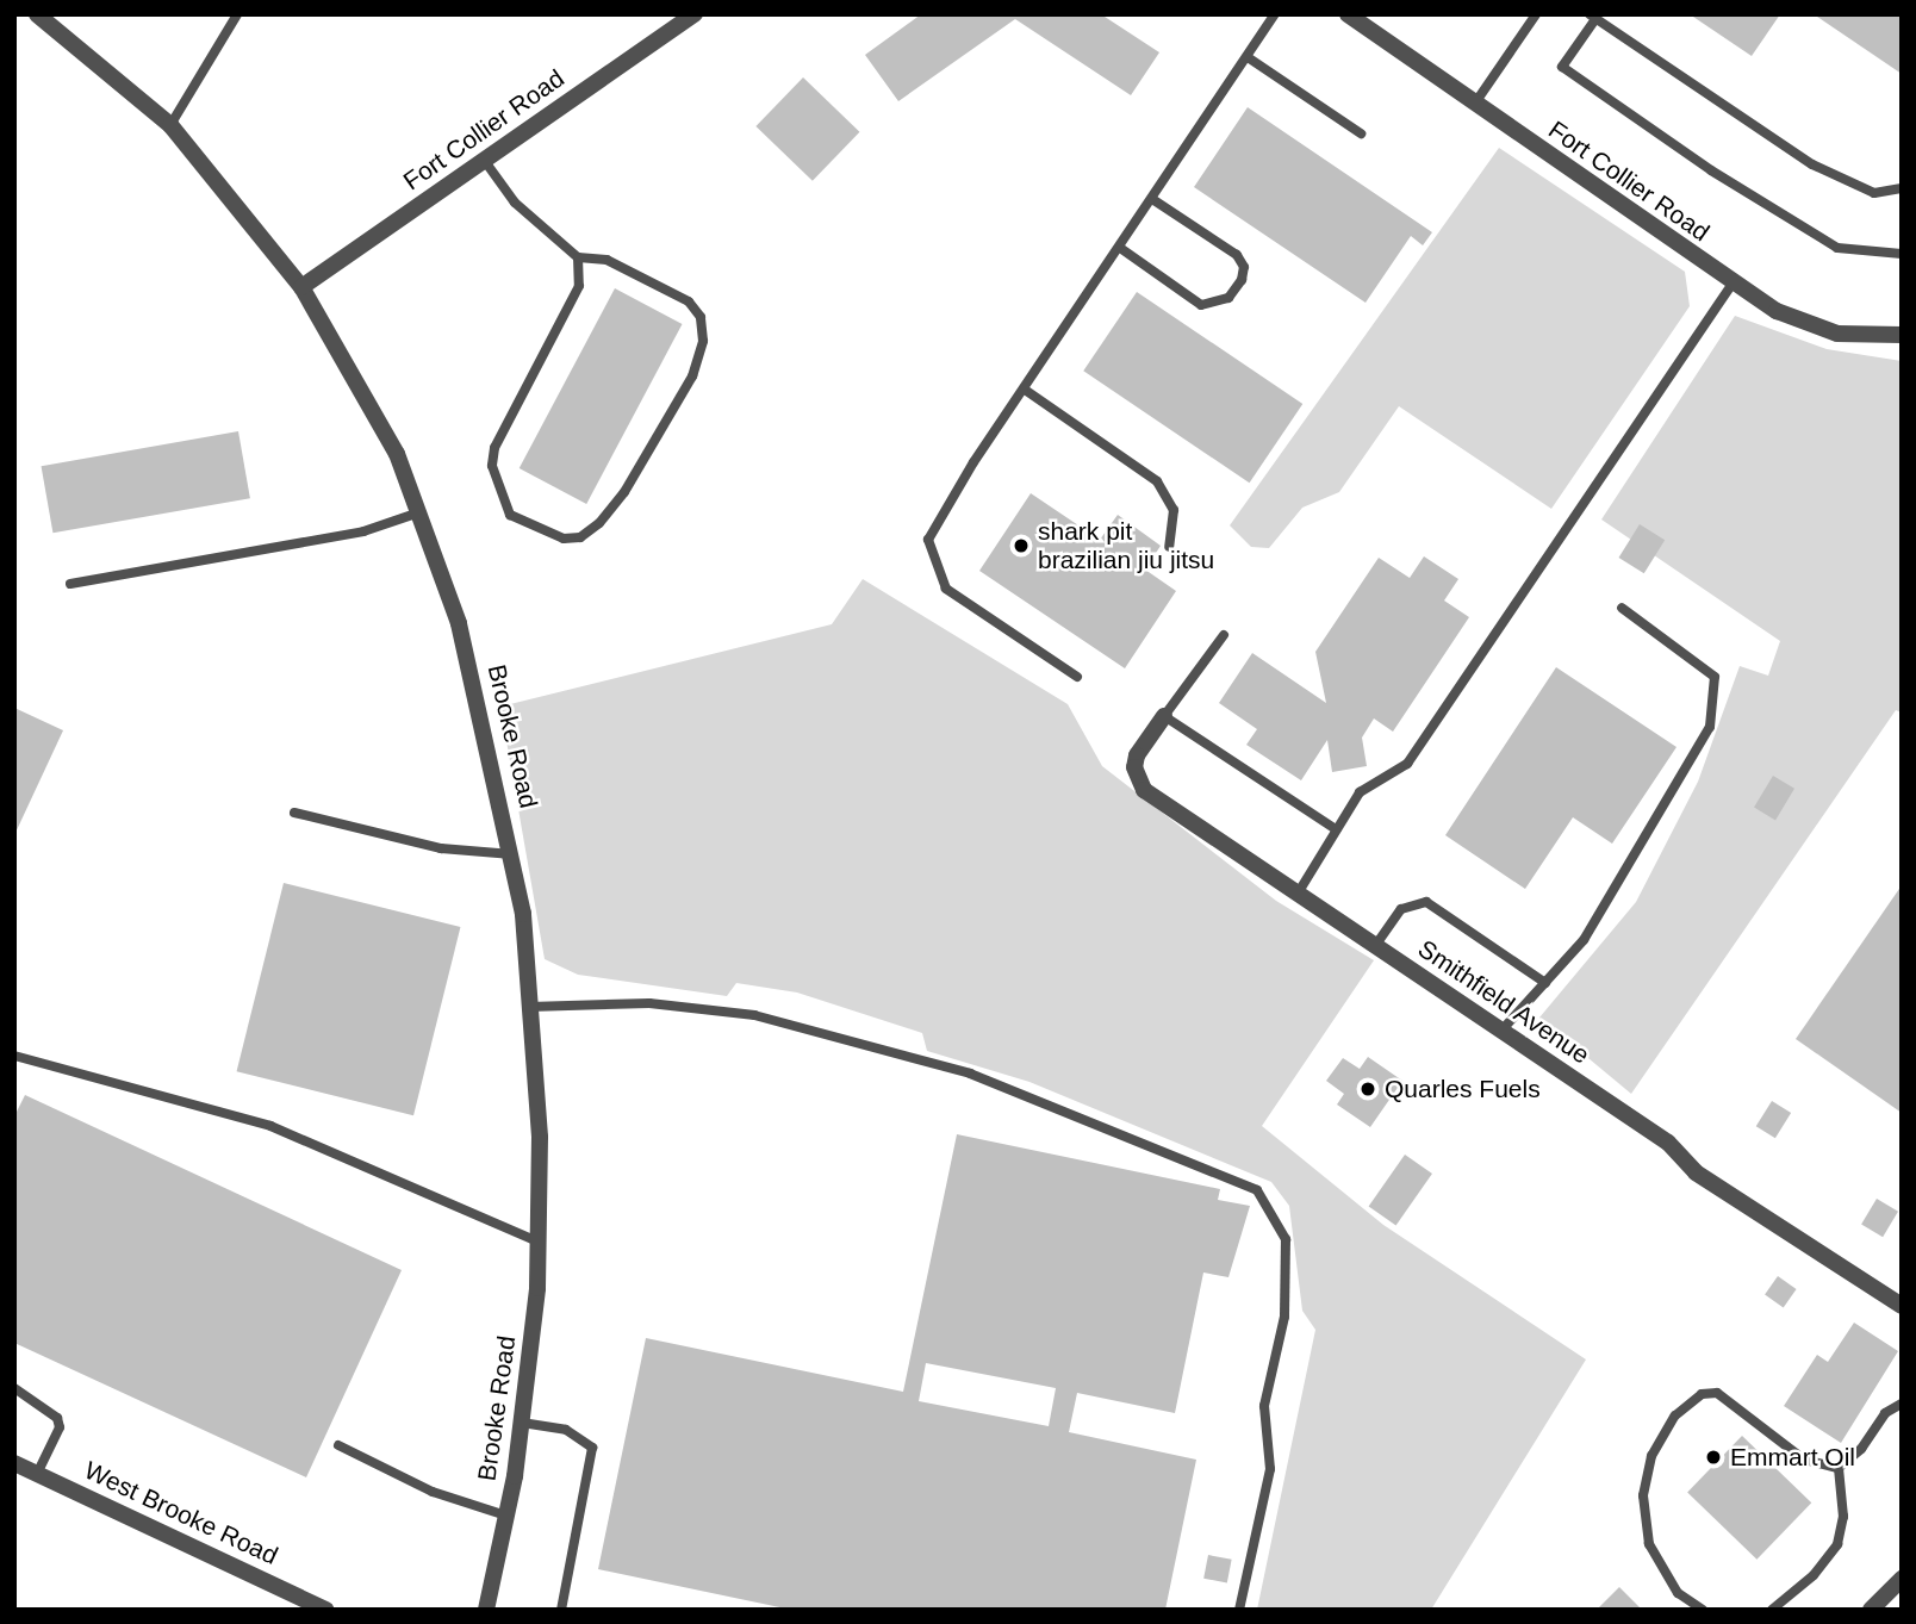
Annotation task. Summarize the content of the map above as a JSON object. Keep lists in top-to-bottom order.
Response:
{
  "streets": {
    "street": [
      "Fort Collier Road",
      "Brooke Road",
      "Smithfield Avenue",
      "West Brooke Road"
    ]
  },
  "crossings": [
    ["Fort Collier Road", "Brooke Road"]
  ],
  "places": ["shark pit brazilian jiu jitsu", "Quarles Fuels", "Emmart Oil"]
}
